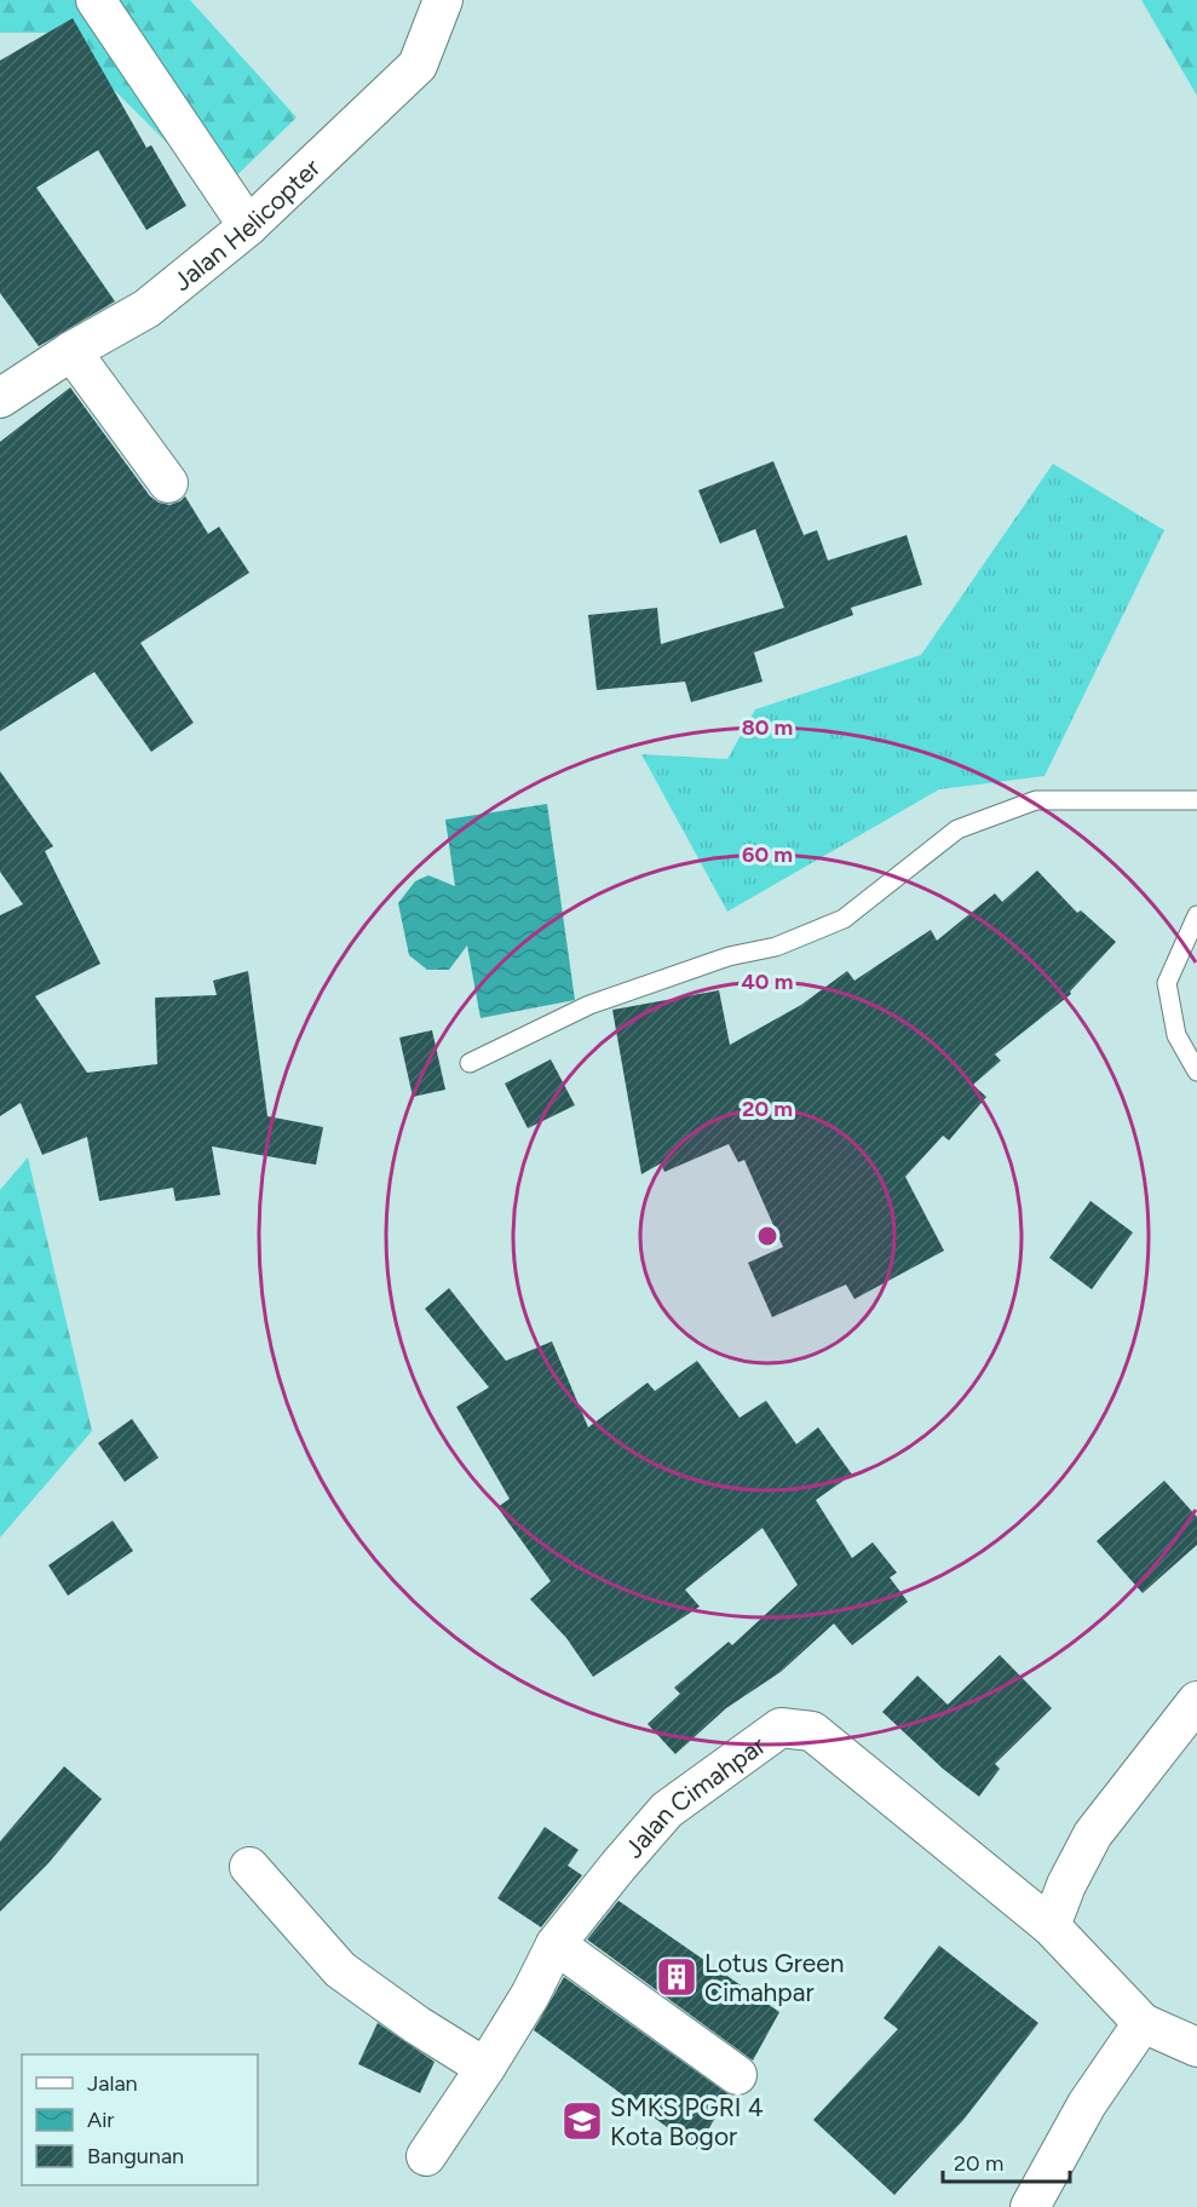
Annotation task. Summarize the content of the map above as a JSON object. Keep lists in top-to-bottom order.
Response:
{
  "streets": {
    "street": ["Jalan Helicopter", "Jalan Cimahpar"]
  },
  "places": {
    "building": ["Lotus Green Cimahpar"],
    "school or university": ["SMKS PGRI 4 Kota Bogor"]
  },
  "legend": ["Jalan", "Air", "Bangunan"],
  "scale_bar": "20 m",
  "rings": [
    "80 m",
    "60 m",
    "40 m",
    "20 m"
  ]
}
